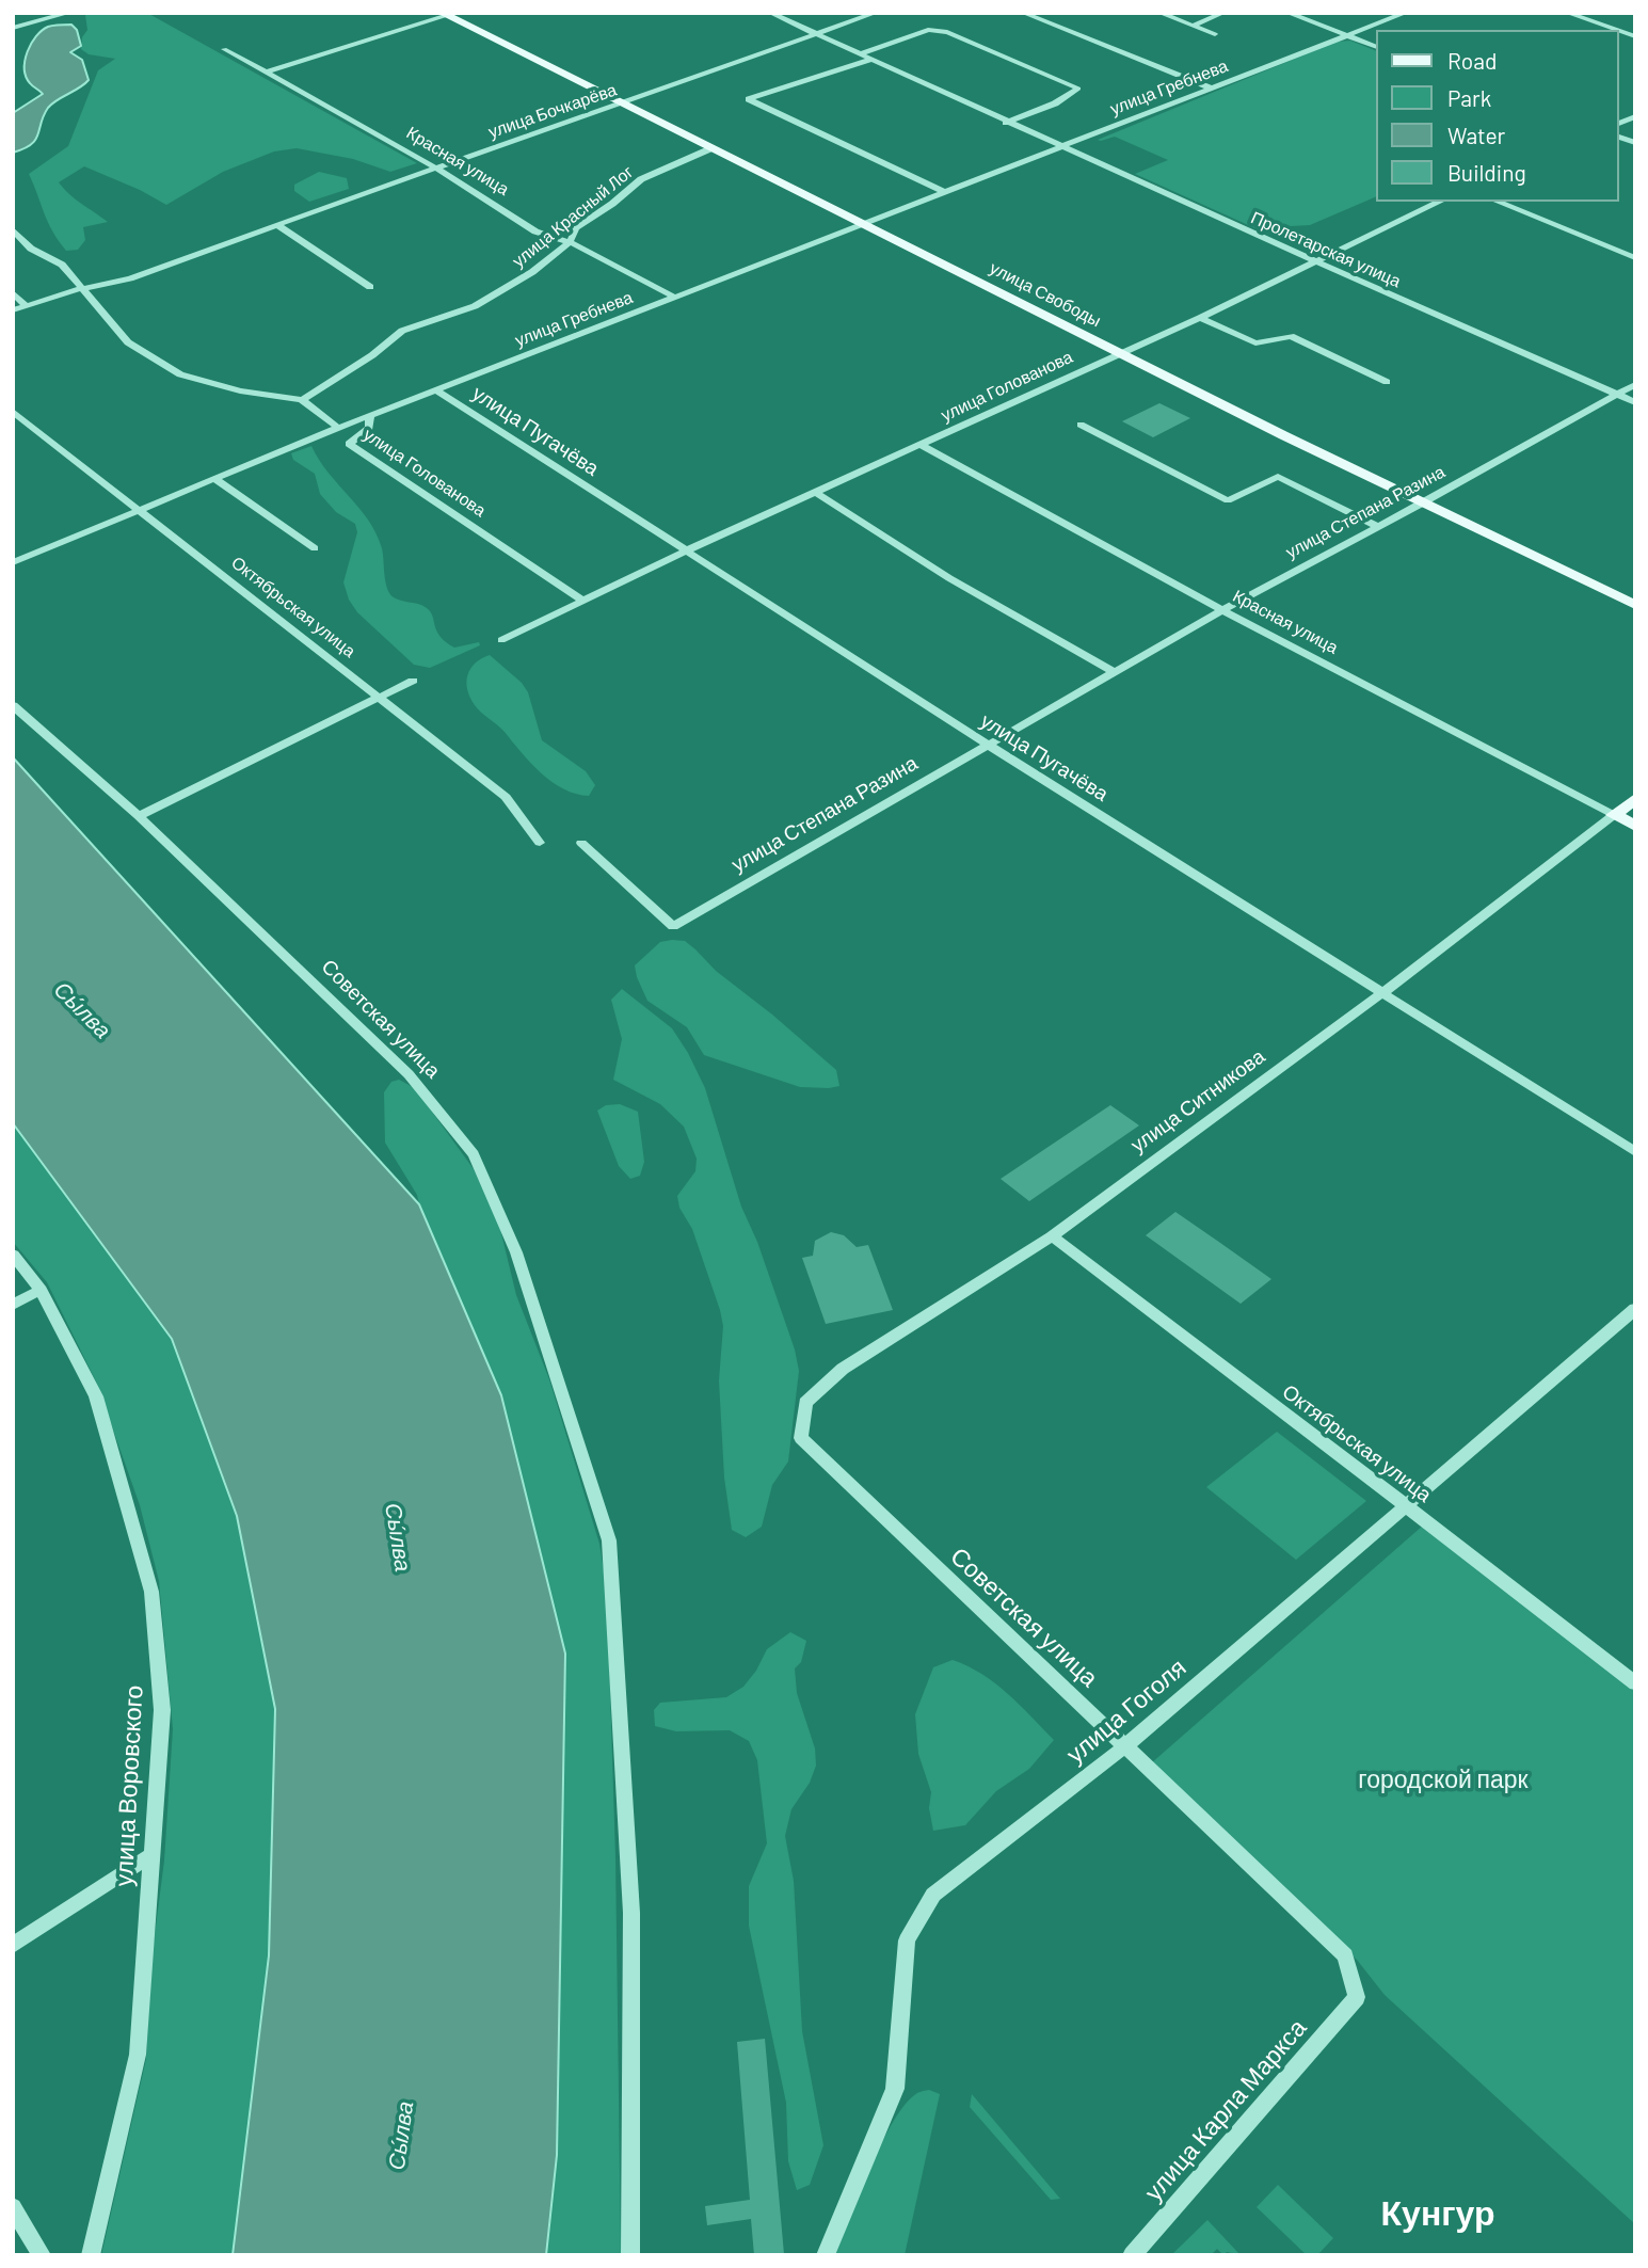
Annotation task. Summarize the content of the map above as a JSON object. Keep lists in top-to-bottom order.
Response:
{
  "streets": {
    "main road": ["Красная улица", "улица Свободы", "улица Ситникова"],
    "street": [
      "улица Гребнева",
      "улица Бочкарёва",
      "улица Красный Лог",
      "Пролетарская улица",
      "улица Голованова",
      "улица Пугачёва",
      "улица Степана Разина",
      "Октябрьская улица",
      "Советская улица",
      "улица Гоголя",
      "улица Воровского",
      "улица Карла Маркса"
    ]
  },
  "crossings": [
    ["улица Гребнева", "Красная улица"],
    ["улица Гребнева", "Пролетарская улица"],
    ["улица Гребнева", "улица Свободы"],
    ["улица Гребнева", "улица Голованова"],
    ["улица Гребнева", "улица Пугачёва"],
    ["улица Гребнева", "Октябрьская улица"],
    ["улица Бочкарёва", "Красная улица"],
    ["улица Бочкарёва", "Пролетарская улица"],
    ["улица Бочкарёва", "улица Свободы"],
    ["Красная улица", "улица Красный Лог"],
    ["Красная улица", "улица Голованова"],
    ["Красная улица", "улица Степана Разина"],
    ["Красная улица", "улица Ситникова"],
    ["улица Красный Лог", "улица Свободы"],
    ["Пролетарская улица", "улица Голованова"],
    ["Пролетарская улица", "улица Степана Разина"],
    ["улица Свободы", "улица Голованова"],
    ["улица Свободы", "улица Степана Разина"],
    ["улица Голованова", "улица Пугачёва"],
    ["улица Пугачёва", "улица Степана Разина"],
    ["улица Пугачёва", "улица Ситникова"],
    ["Октябрьская улица", "улица Ситникова"],
    ["Октябрьская улица", "улица Гоголя"],
    ["Советская улица", "улица Ситникова"],
    ["Советская улица", "улица Гоголя"],
    ["Советская улица", "улица Карла Маркса"]
  ],
  "districts": ["Кунгур"],
  "water": ["Сы́лва"],
  "parks": ["городской парк"],
  "legend": [
    "Road",
    "Park",
    "Water",
    "Building"
  ]
}
